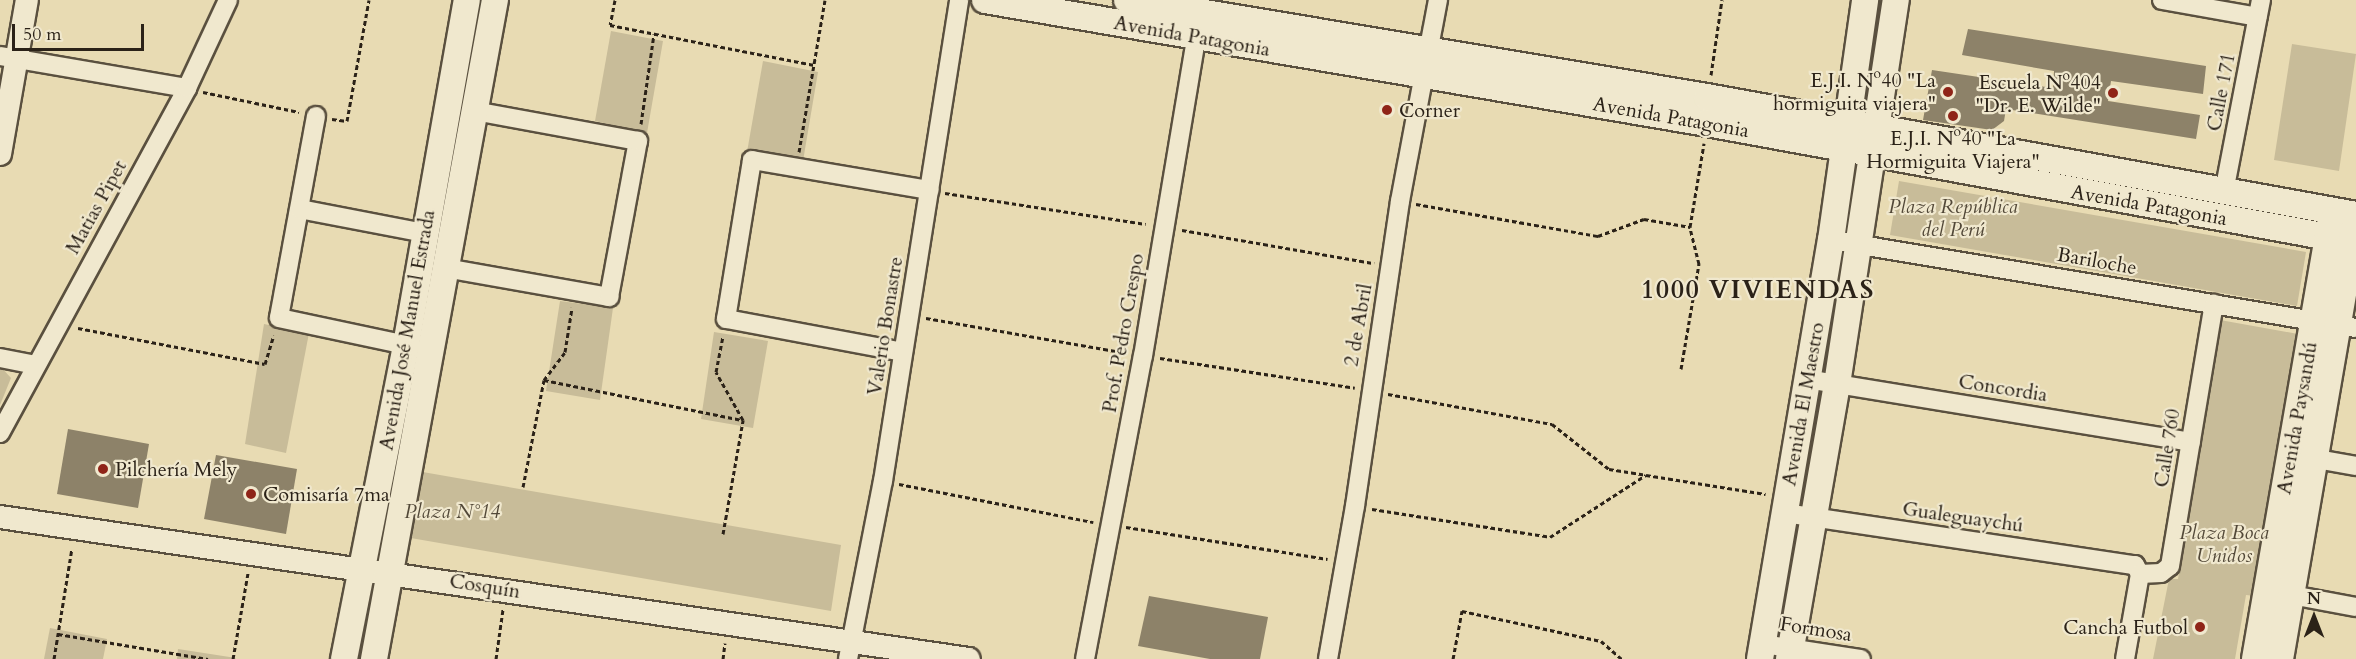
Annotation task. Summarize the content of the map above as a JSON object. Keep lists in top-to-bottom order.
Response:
{
  "streets": {
    "main road": [
      "Avenida Patagonia",
      "Avenida José Manuel Estrada",
      "Avenida El Maestro",
      "Avenida Paysandú"
    ],
    "street": [
      "Calle 171",
      "Matias Pipet",
      "Bariloche",
      "2 de Abril",
      "Valerio Bonastre",
      "Prof. Pedro Crespo",
      "Concordia",
      "Calle 760",
      "Gualeguaychú",
      "Cosquín",
      "Formosa"
    ]
  },
  "crossings": [
    ["Avenida Patagonia", "Calle 171"],
    ["Avenida Patagonia", "2 de Abril"],
    ["Avenida Patagonia", "Prof. Pedro Crespo"],
    ["Avenida Patagonia", "Avenida El Maestro"],
    ["Avenida Patagonia", "Avenida Paysandú"],
    ["Bariloche", "Avenida El Maestro"],
    ["Bariloche", "Avenida Paysandú"],
    ["Bariloche", "Calle 760"],
    ["Valerio Bonastre", "Cosquín"],
    ["Avenida José Manuel Estrada", "Cosquín"],
    ["Concordia", "Avenida El Maestro"],
    ["Concordia", "Calle 760"],
    ["Avenida El Maestro", "Gualeguaychú"],
    ["Avenida El Maestro", "Formosa"],
    ["Calle 760", "Gualeguaychú"]
  ],
  "districts": ["1000 VIVIENDAS"],
  "parks": ["Plaza República del Perú", "Plaza N°14", "Plaza Boca Unidos"],
  "places": [
    "E.J.I. Nº40 \"La hormiguita viajera\"",
    "Escuela Nº404 \"Dr. E. Wilde\"",
    "Corner",
    "E.J.I. Nº40 \"La Hormiguita Viajera\"",
    "Pilchería Mely",
    "Comisaría 7ma",
    "Cancha Futbol"
  ],
  "scale_bar": "50 m",
  "north": "top"
}
